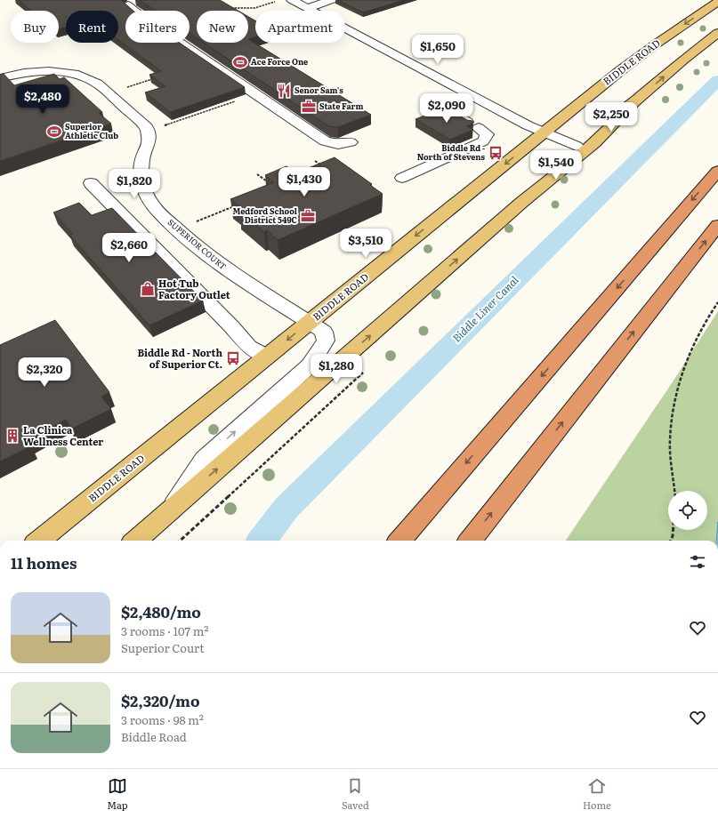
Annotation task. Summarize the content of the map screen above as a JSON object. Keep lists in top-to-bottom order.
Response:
{
  "streets": {
    "main road": ["BIDDLE ROAD"],
    "street": ["SUPERIOR COURT"]
  },
  "crossings": [
    ["BIDDLE ROAD", "SUPERIOR COURT"]
  ],
  "water": ["Biddle Liner Canal"],
  "places": {
    "sports": ["Ace Force One", "Superior Athletic Club"],
    "restaurant": ["Senor Sam's"],
    "office": ["State Farm", "Medford School District 549C"],
    "bus stop": ["Biddle Rd - North of Stevens", "Biddle Rd - North of Superior Ct."],
    "shop": ["Hot Tub Factory Outlet"],
    "building": ["La Clinica Wellness Center"]
  },
  "page": {
    "chip": [
      "Buy",
      "Rent",
      "Filters",
      "New",
      "Apartment"
    ],
    "price": [
      "$1,650",
      "$2,480",
      "$2,090",
      "$2,250",
      "$1,540",
      "$1,430",
      "$1,820",
      "$3,510",
      "$2,660",
      "$1,280",
      "$2,320"
    ],
    "heading": "11 homes",
    "list": [
      {
        "name": "$2,480/mo",
        "note": "3 rooms · 107 m² · Superior Court"
      },
      {
        "name": "$2,320/mo",
        "note": "3 rooms · 98 m² · Biddle Road"
      }
    ],
    "tabs": ["Map", "Saved", "Home"]
  }
}
